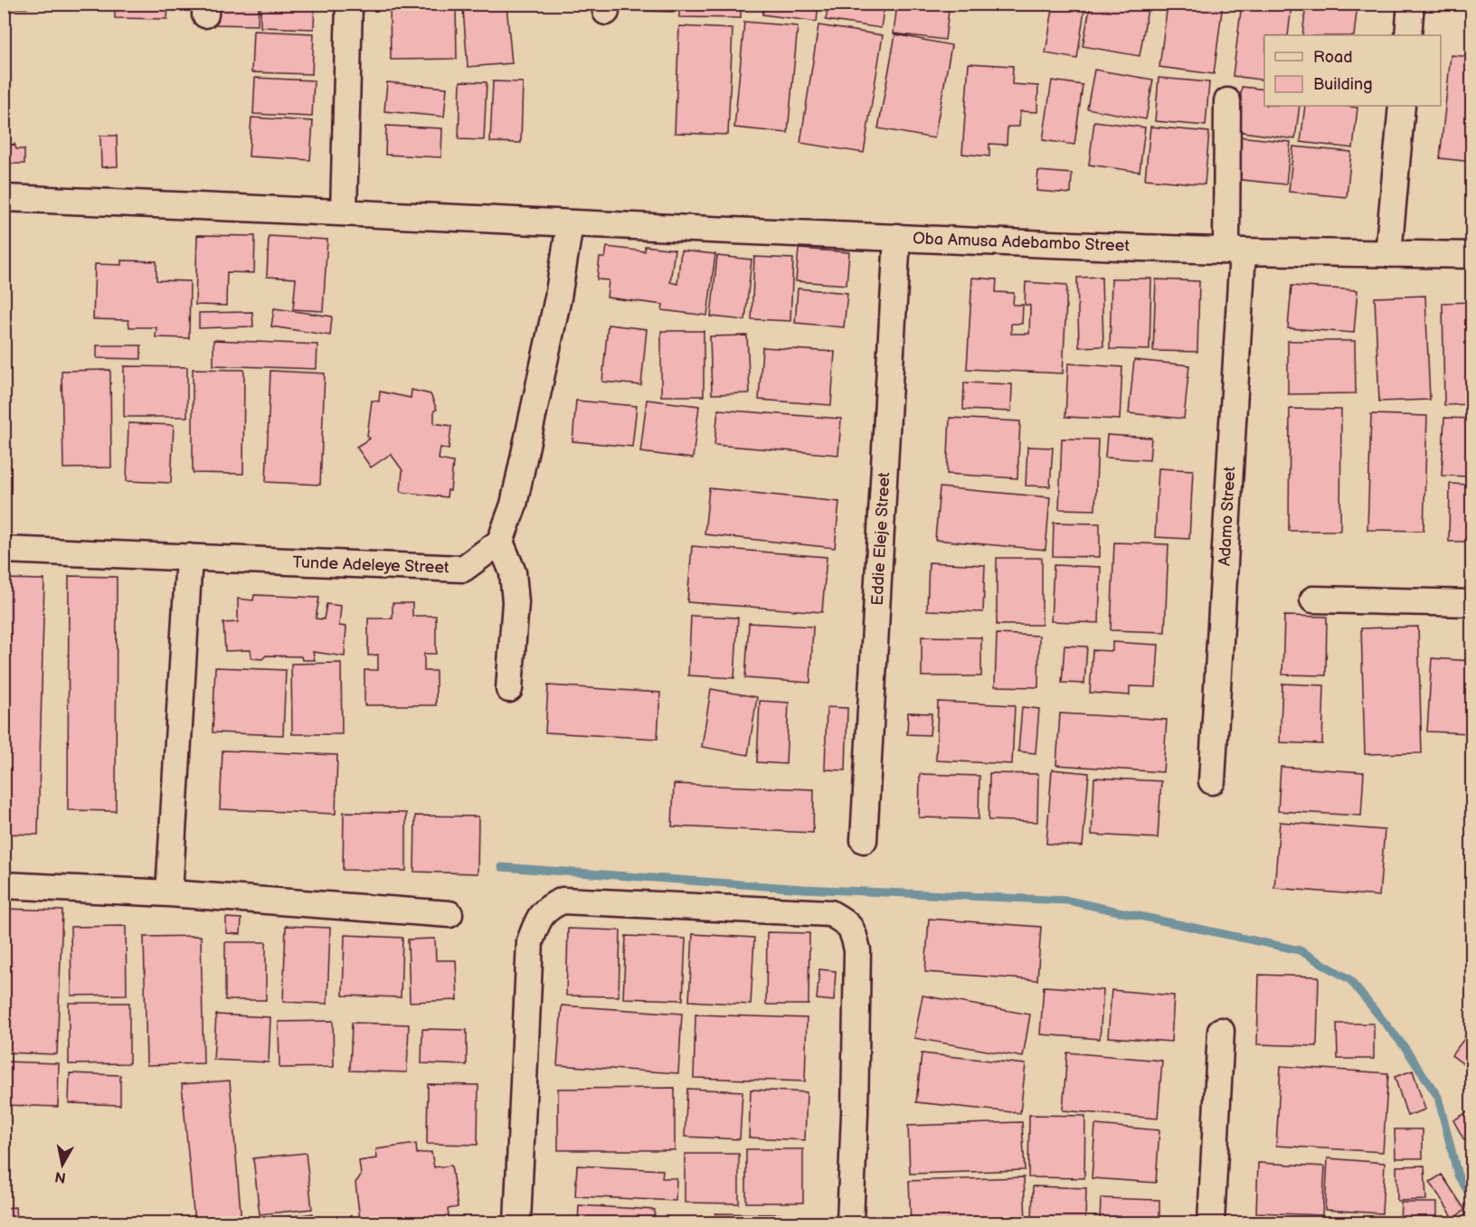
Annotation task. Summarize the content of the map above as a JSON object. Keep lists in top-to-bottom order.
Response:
{
  "streets": {
    "street": [
      "Oba Amusa Adebambo Street",
      "Adamo Street",
      "Eddie Eleje Street",
      "Tunde Adeleye Street"
    ]
  },
  "crossings": [
    ["Oba Amusa Adebambo Street", "Adamo Street"],
    ["Oba Amusa Adebambo Street", "Eddie Eleje Street"]
  ],
  "legend": ["Road", "Building"],
  "north": "bottom"
}
